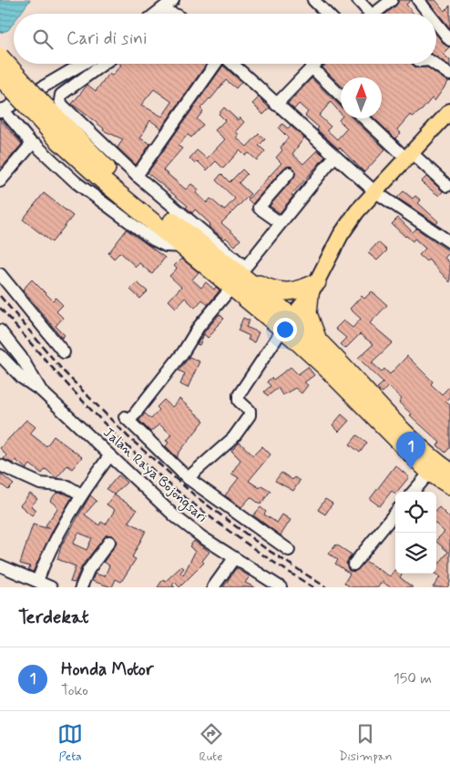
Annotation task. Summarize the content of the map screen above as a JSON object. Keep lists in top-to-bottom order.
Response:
{
  "streets": {
    "street": ["Jalan Raya Bojongsari"]
  },
  "north": "top",
  "page": {
    "search": "Cari di sini",
    "pins": "1",
    "heading": "Terdekat",
    "list": [
      {
        "mark": "1",
        "name": "Honda Motor",
        "note": "Toko",
        "value": "150 m"
      }
    ],
    "nav": ["Peta", "Rute", "Disimpan"]
  }
}
